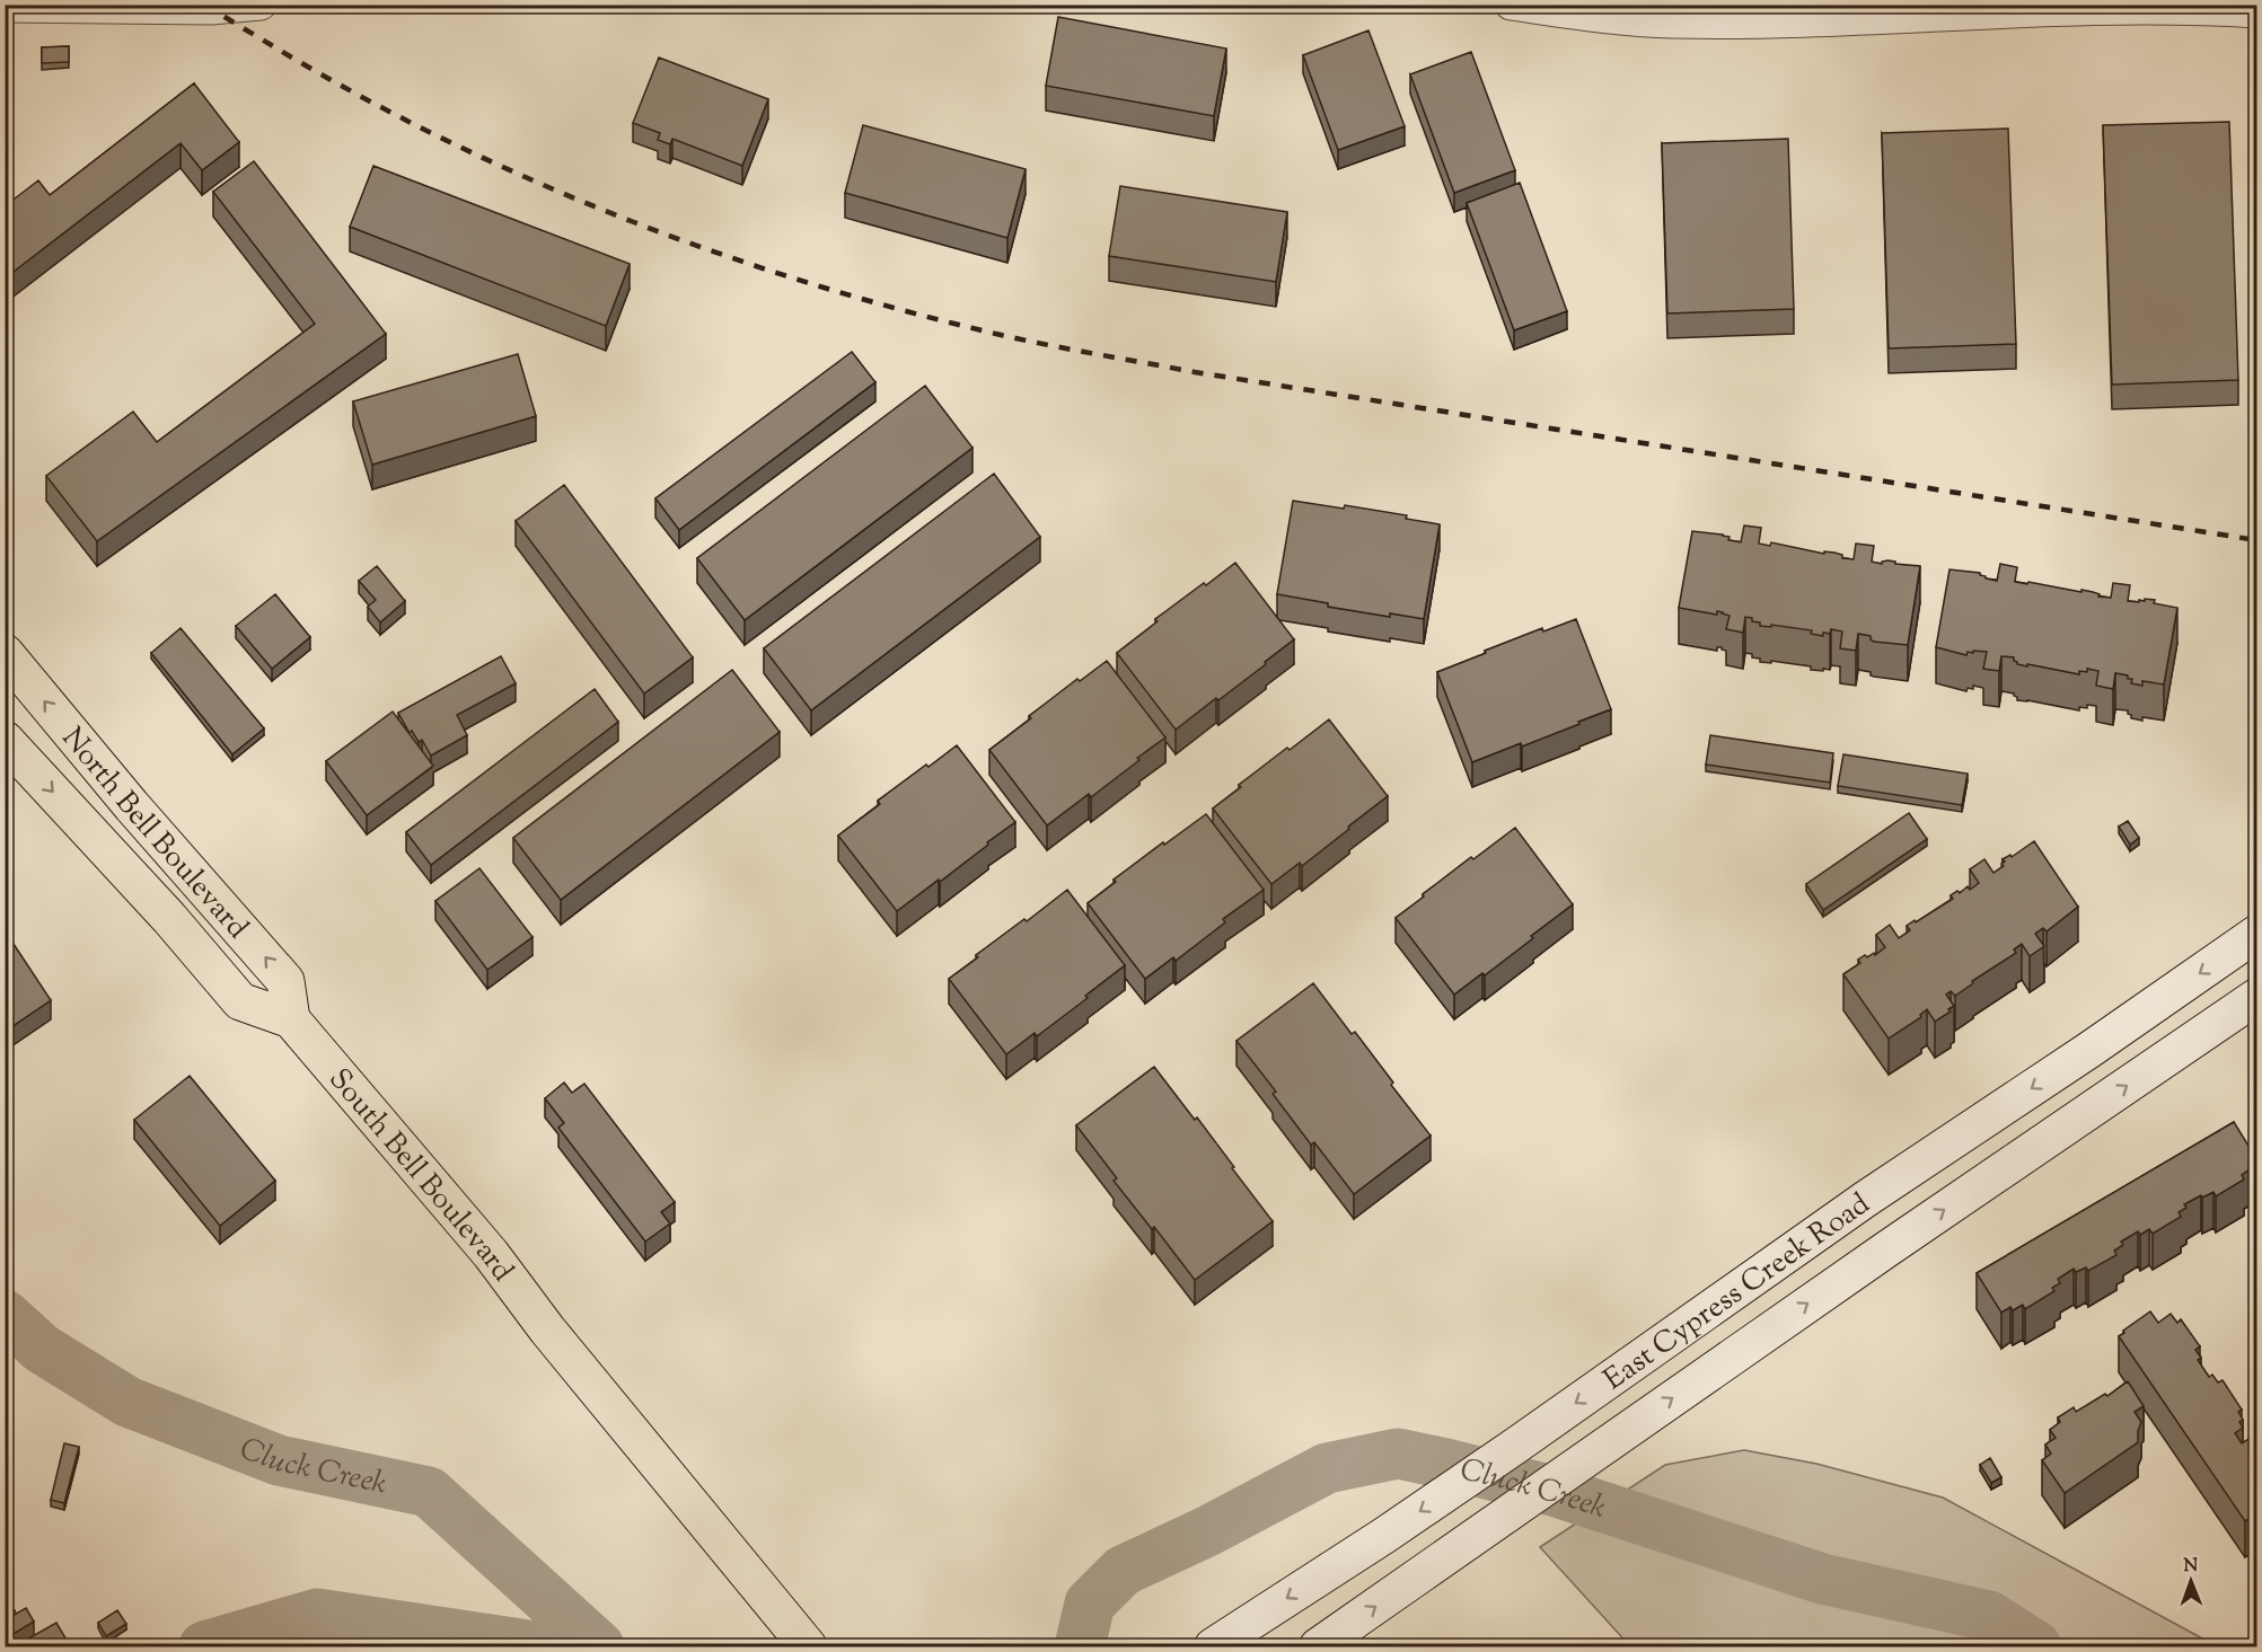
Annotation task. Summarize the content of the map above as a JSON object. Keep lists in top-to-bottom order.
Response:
{
  "streets": {
    "main road": ["North Bell Boulevard", "South Bell Boulevard", "East Cypress Creek Road"]
  },
  "crossings": [
    ["North Bell Boulevard", "South Bell Boulevard"]
  ],
  "water": ["Cluck Creek"],
  "north": "top"
}
